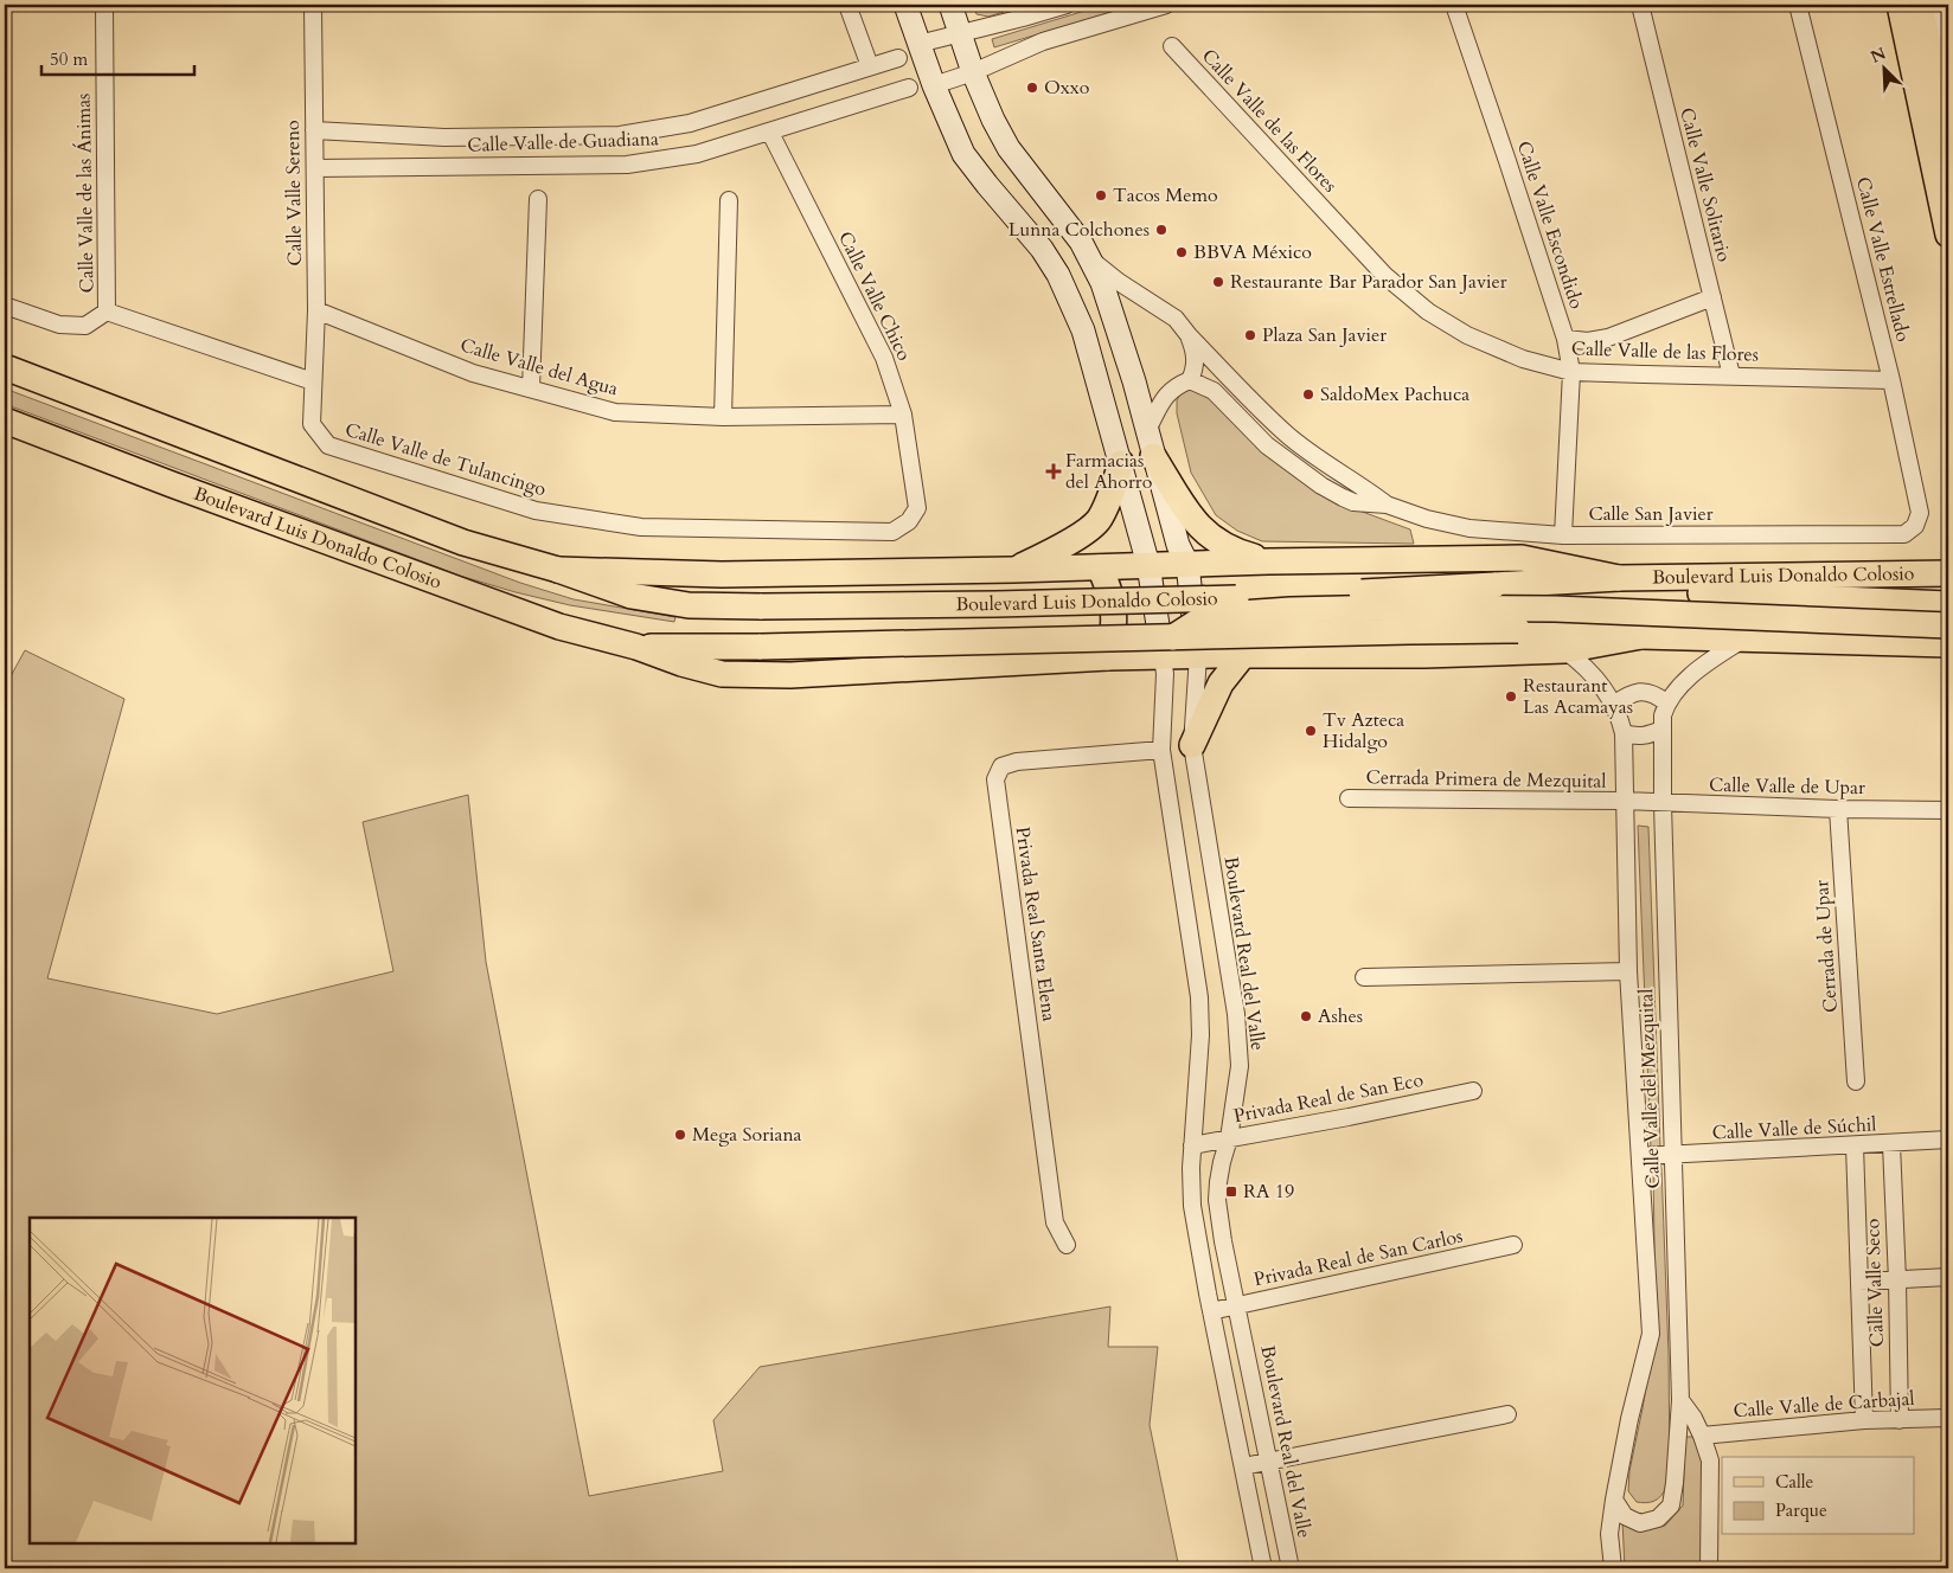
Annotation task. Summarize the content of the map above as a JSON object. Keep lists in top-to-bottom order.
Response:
{
  "streets": {
    "main road": ["Boulevard Luis Donaldo Colosio"],
    "street": [
      "Calle Valle de las Flores",
      "Calle Valle de Guadiana",
      "Calle Valle Solitario",
      "Calle Valle de las Ánimas",
      "Calle Valle Sereno",
      "Calle Valle Escondido",
      "Calle Valle Estrellado",
      "Calle Valle Chico",
      "Calle Valle del Agua",
      "Calle Valle de Tulancingo",
      "Calle San Javier",
      "Cerrada Primera de Mezquital",
      "Calle Valle de Upar",
      "Privada Real Santa Elena",
      "Cerrada de Upar",
      "Boulevard Real del Valle",
      "Calle Valle del Mezquital",
      "Privada Real de San Eco",
      "Calle Valle de Súchil",
      "Privada Real de San Carlos",
      "Calle Valle Seco",
      "Calle Valle de Carbajal"
    ]
  },
  "crossings": [
    ["Calle Valle de las Flores", "Calle Valle Solitario"],
    ["Calle Valle de las Flores", "Calle Valle Escondido"],
    ["Calle Valle de las Flores", "Calle Valle Estrellado"],
    ["Calle Valle de Guadiana", "Calle Valle Sereno"],
    ["Calle Valle de Guadiana", "Calle Valle Chico"],
    ["Calle Valle Sereno", "Calle Valle del Agua"],
    ["Calle Valle Sereno", "Calle Valle de Tulancingo"],
    ["Calle Valle Escondido", "Calle San Javier"],
    ["Calle Valle Estrellado", "Calle San Javier"],
    ["Calle Valle Chico", "Calle Valle del Agua"],
    ["Calle Valle Chico", "Calle Valle de Tulancingo"],
    ["Boulevard Luis Donaldo Colosio", "Boulevard Real del Valle"],
    ["Boulevard Luis Donaldo Colosio", "Calle Valle del Mezquital"],
    ["Cerrada Primera de Mezquital", "Calle Valle de Upar"],
    ["Cerrada Primera de Mezquital", "Calle Valle del Mezquital"],
    ["Calle Valle de Upar", "Cerrada de Upar"],
    ["Calle Valle de Upar", "Calle Valle del Mezquital"],
    ["Boulevard Real del Valle", "Privada Real de San Eco"],
    ["Boulevard Real del Valle", "Privada Real de San Carlos"],
    ["Calle Valle del Mezquital", "Calle Valle de Súchil"],
    ["Calle Valle de Súchil", "Calle Valle Seco"],
    ["Calle Valle Seco", "Calle Valle de Carbajal"]
  ],
  "places": {
    "other": [
      "Oxxo",
      "Tacos Memo",
      "Lunna Colchones",
      "BBVA México",
      "Restaurante Bar Parador San Javier",
      "Plaza San Javier",
      "SaldoMex Pachuca",
      "Restaurant Las Acamayas",
      "Tv Azteca Hidalgo",
      "Ashes",
      "Mega Soriana"
    ],
    "health": ["Farmacias del Ahorro"],
    "transit": ["RA 19"]
  },
  "legend": ["Calle", "Parque"],
  "scale_bar": "50 m",
  "north": "top left"
}
